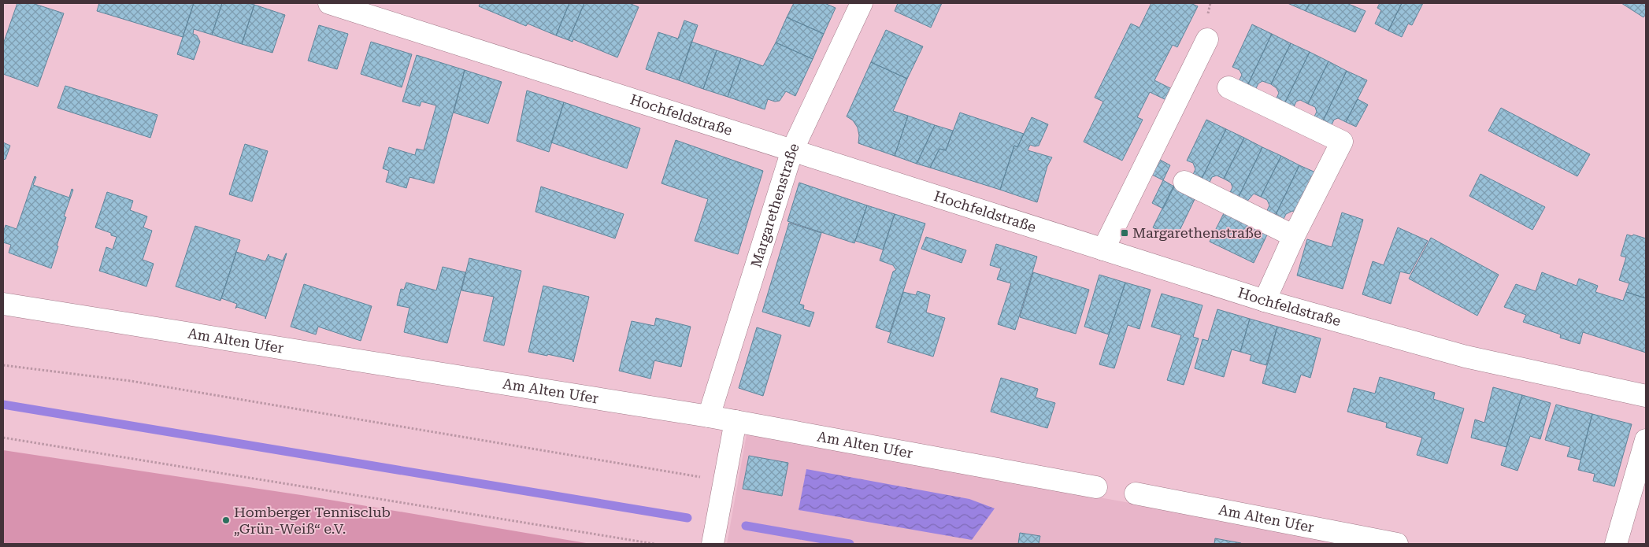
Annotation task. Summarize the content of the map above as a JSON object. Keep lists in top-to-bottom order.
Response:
{
  "streets": {
    "street": ["Hochfeldstraße", "Margarethenstraße", "Am Alten Ufer"]
  },
  "crossings": [
    ["Hochfeldstraße", "Margarethenstraße"],
    ["Margarethenstraße", "Am Alten Ufer"]
  ],
  "places": {
    "transit": ["Margarethenstraße"],
    "other": ["Homberger Tennisclub „Grün-Weiß“ e.V."]
  }
}
